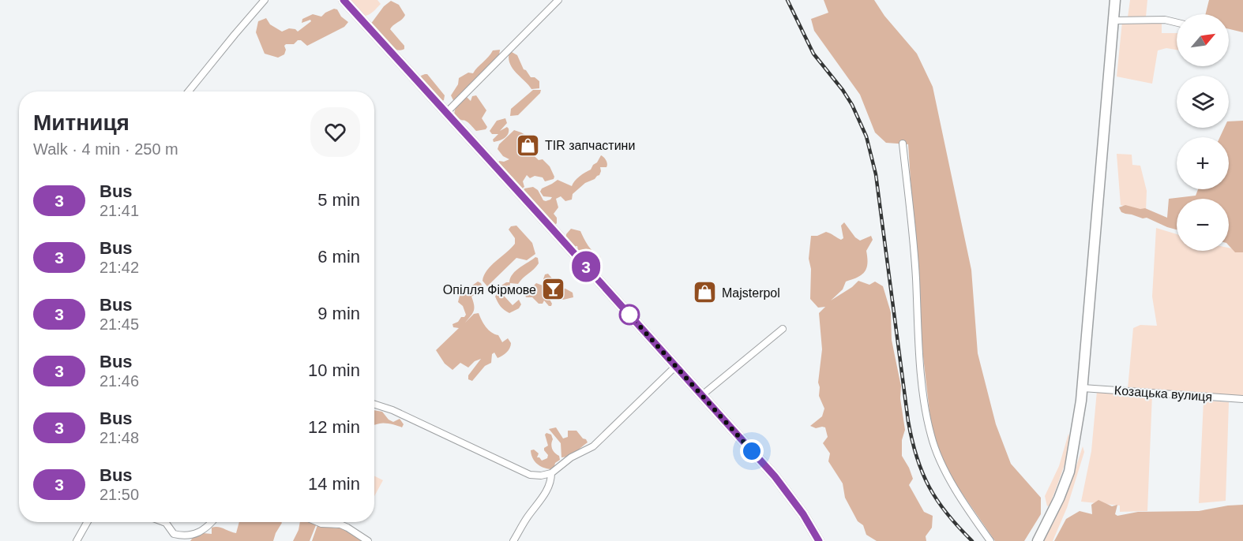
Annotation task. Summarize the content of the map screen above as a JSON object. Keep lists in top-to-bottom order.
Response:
{
  "streets": {
    "street": ["Козацька вулиця"]
  },
  "places": {
    "shop": ["TIR запчастини", "Majsterpol"],
    "bar": ["Опілля Фірмове"]
  },
  "lines": ["bus line 3"],
  "north": "top right",
  "page": {
    "on_map": "3",
    "map_buttons": ["+", "−"],
    "heading": ["Митниця", "Walk · 4 min · 250 m"],
    "list": [
      {
        "mark": "3",
        "name": "Bus",
        "note": "21:41",
        "value": "5 min"
      },
      {
        "mark": "3",
        "name": "Bus",
        "note": "21:42",
        "value": "6 min"
      },
      {
        "mark": "3",
        "name": "Bus",
        "note": "21:45",
        "value": "9 min"
      },
      {
        "mark": "3",
        "name": "Bus",
        "note": "21:46",
        "value": "10 min"
      },
      {
        "mark": "3",
        "name": "Bus",
        "note": "21:48",
        "value": "12 min"
      },
      {
        "mark": "3",
        "name": "Bus",
        "note": "21:50",
        "value": "14 min"
      }
    ]
  }
}
